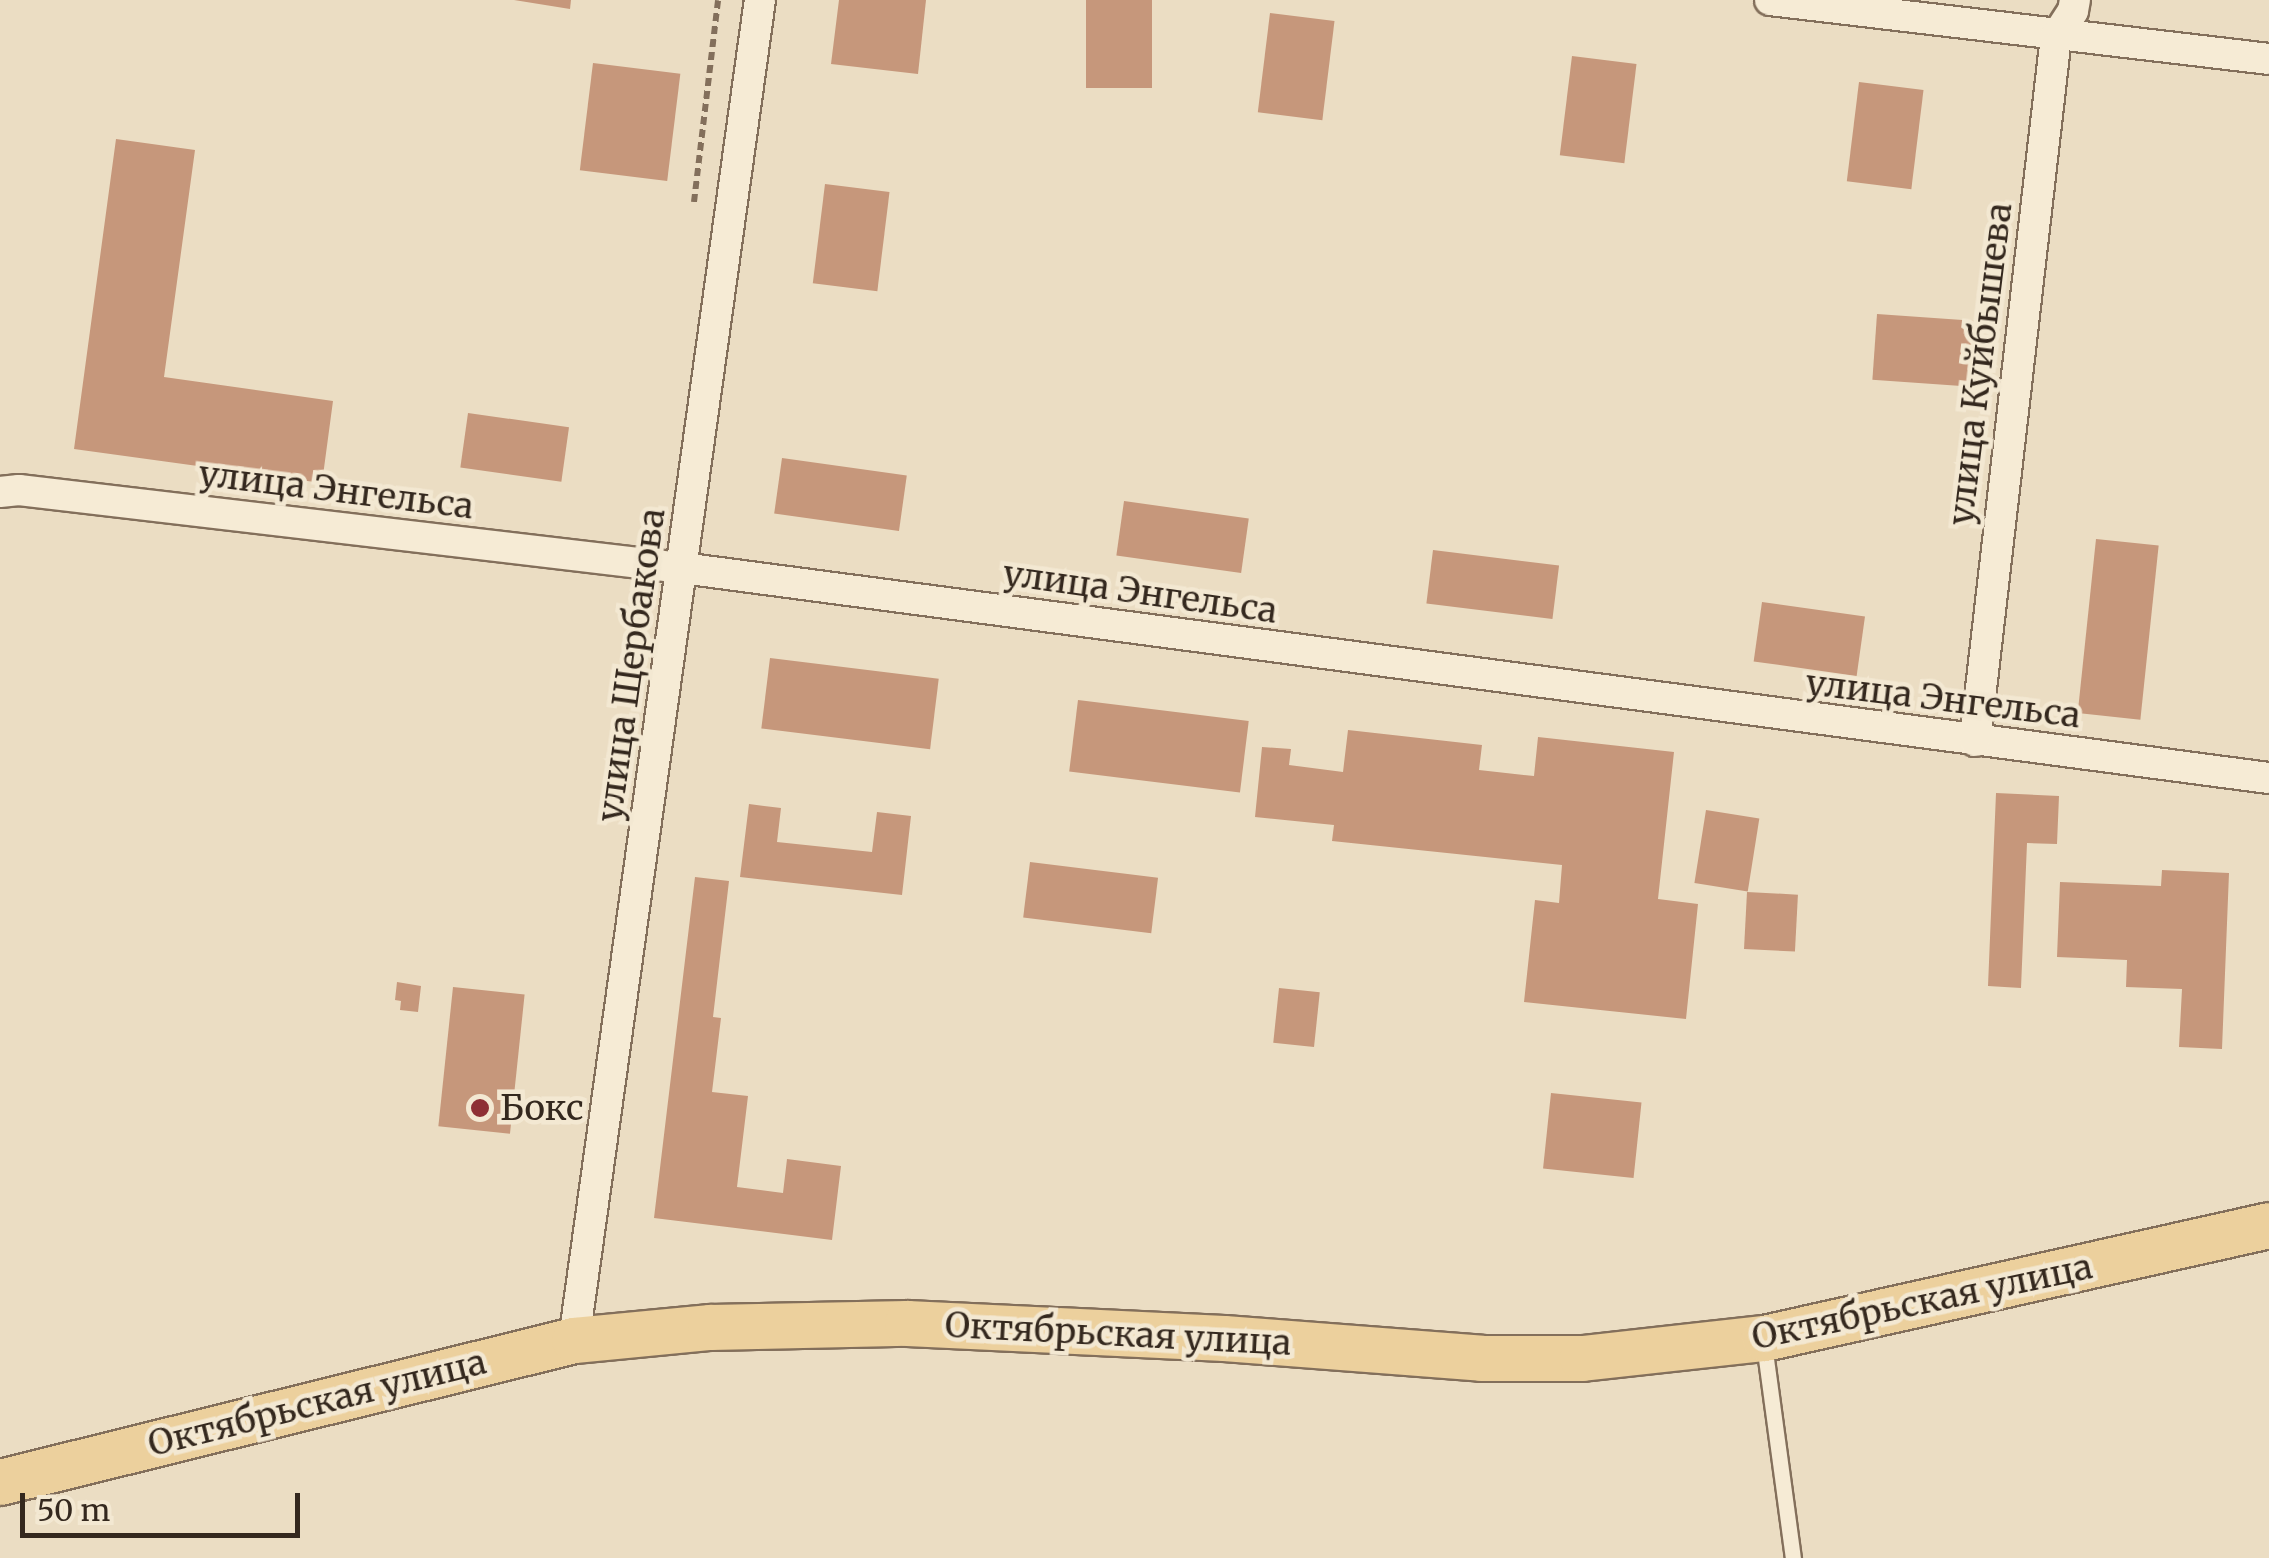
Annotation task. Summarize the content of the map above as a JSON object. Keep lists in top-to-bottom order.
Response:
{
  "streets": {
    "main road": ["Октябрьская улица"],
    "street": ["улица Куйбышева", "улица Энгельса", "улица Щербакова"]
  },
  "crossings": [
    ["улица Куйбышева", "улица Энгельса"],
    ["улица Энгельса", "улица Щербакова"],
    ["улица Щербакова", "Октябрьская улица"]
  ],
  "places": ["Бокс"],
  "scale_bar": "50 m"
}
